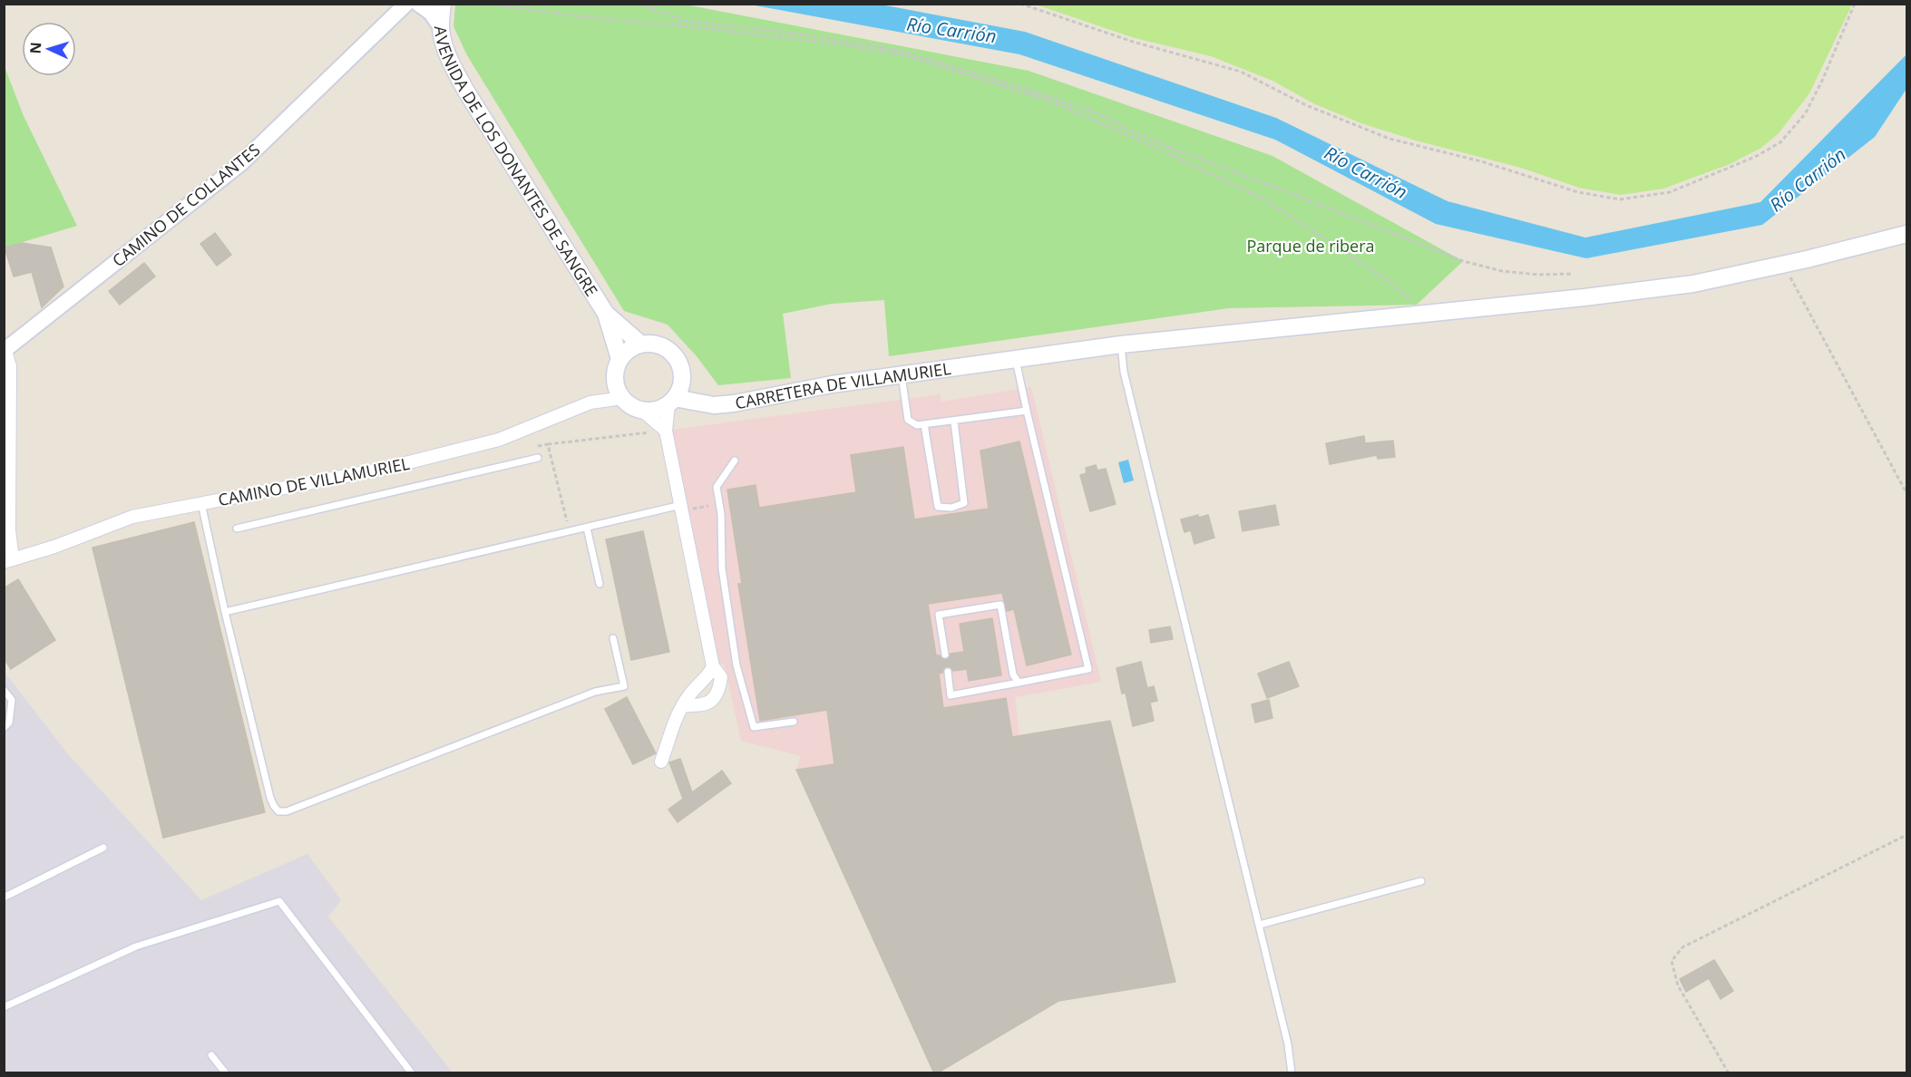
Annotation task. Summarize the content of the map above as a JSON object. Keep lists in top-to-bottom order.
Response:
{
  "streets": {
    "main road": ["AVENIDA DE LOS DONANTES DE SANGRE", "CARRETERA DE VILLAMURIEL"],
    "street": ["CAMINO DE COLLANTES", "CAMINO DE VILLAMURIEL"]
  },
  "crossings": [
    ["AVENIDA DE LOS DONANTES DE SANGRE", "CARRETERA DE VILLAMURIEL"],
    ["AVENIDA DE LOS DONANTES DE SANGRE", "CAMINO DE VILLAMURIEL"],
    ["CARRETERA DE VILLAMURIEL", "CAMINO DE VILLAMURIEL"]
  ],
  "water": ["Río Carrión"],
  "parks": ["Parque de ribera"],
  "north": "left"
}
